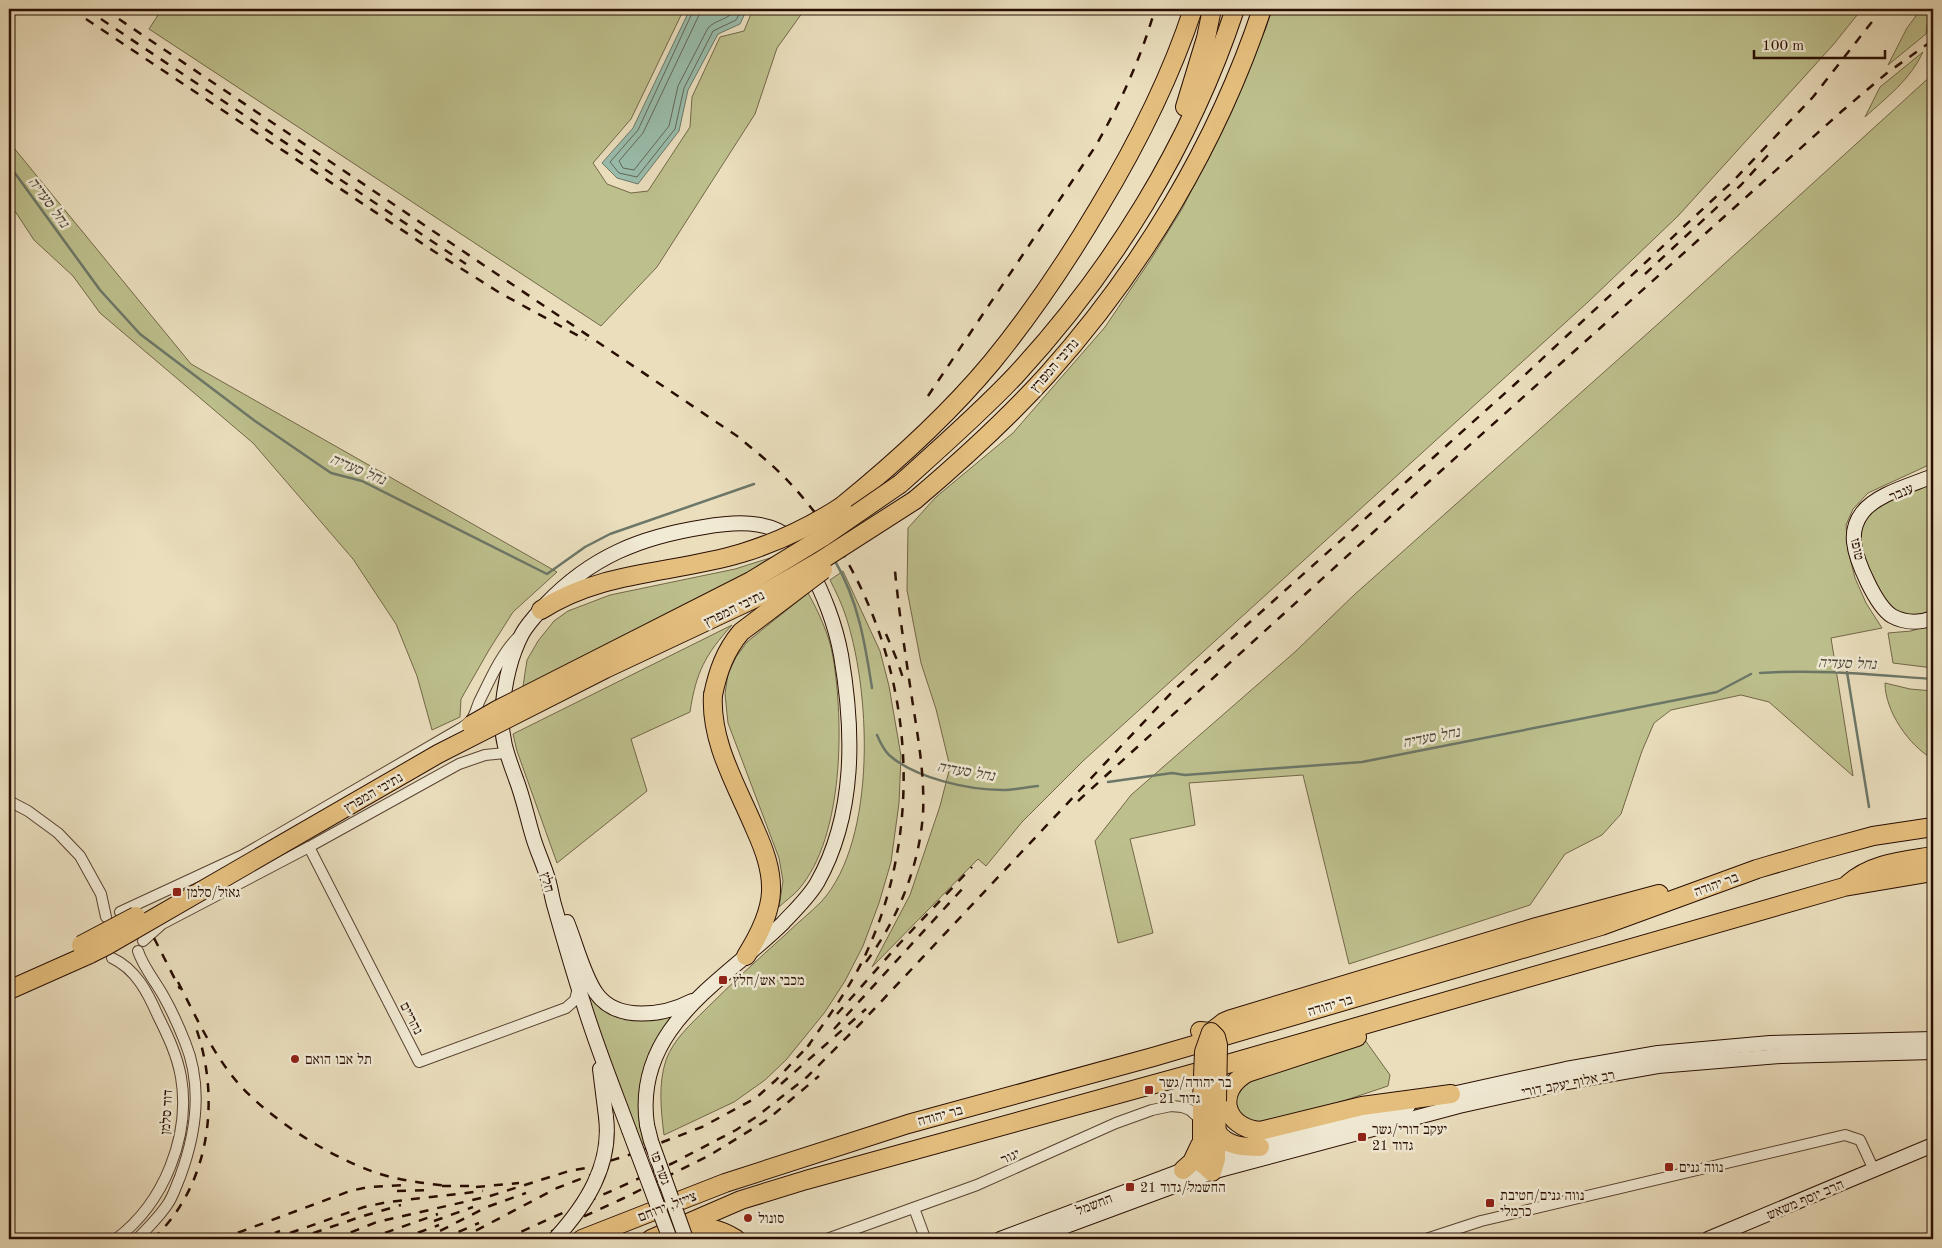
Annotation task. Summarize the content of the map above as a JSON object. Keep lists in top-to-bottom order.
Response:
{
  "streets": {
    "highway": ["נתיבי המפרץ", "בר יהודה", "צייזל, ירוחם"],
    "street": [
      "טופז",
      "חלץ",
      "נהריים",
      "רב אלוף יעקב דורי",
      "דוד סלמן",
      "יגור",
      "גשר פז",
      "הרב יוסף משאש",
      "החשמל"
    ]
  },
  "crossings": [
    ["חלץ", "גשר פז"],
    ["בר יהודה", "גשר פז"],
    ["בר יהודה", "צייזל, ירוחם"],
    ["רב אלוף יעקב דורי", "החשמל"]
  ],
  "water": ["נחל סעדיה"],
  "places": {
    "transit": [
      "גאזל/סלמן",
      "מכבי אש/חלץ",
      "בר יהודה/גשר גדוד 21",
      "יעקב דורי/גשר גדוד 21",
      "נווה גנים",
      "החשמל/גדוד 21",
      "נווה גנים/חטיבת כרמלי"
    ],
    "other": ["תל אבו הואם", "סונול"]
  },
  "scale_bar": "100 m"
}
